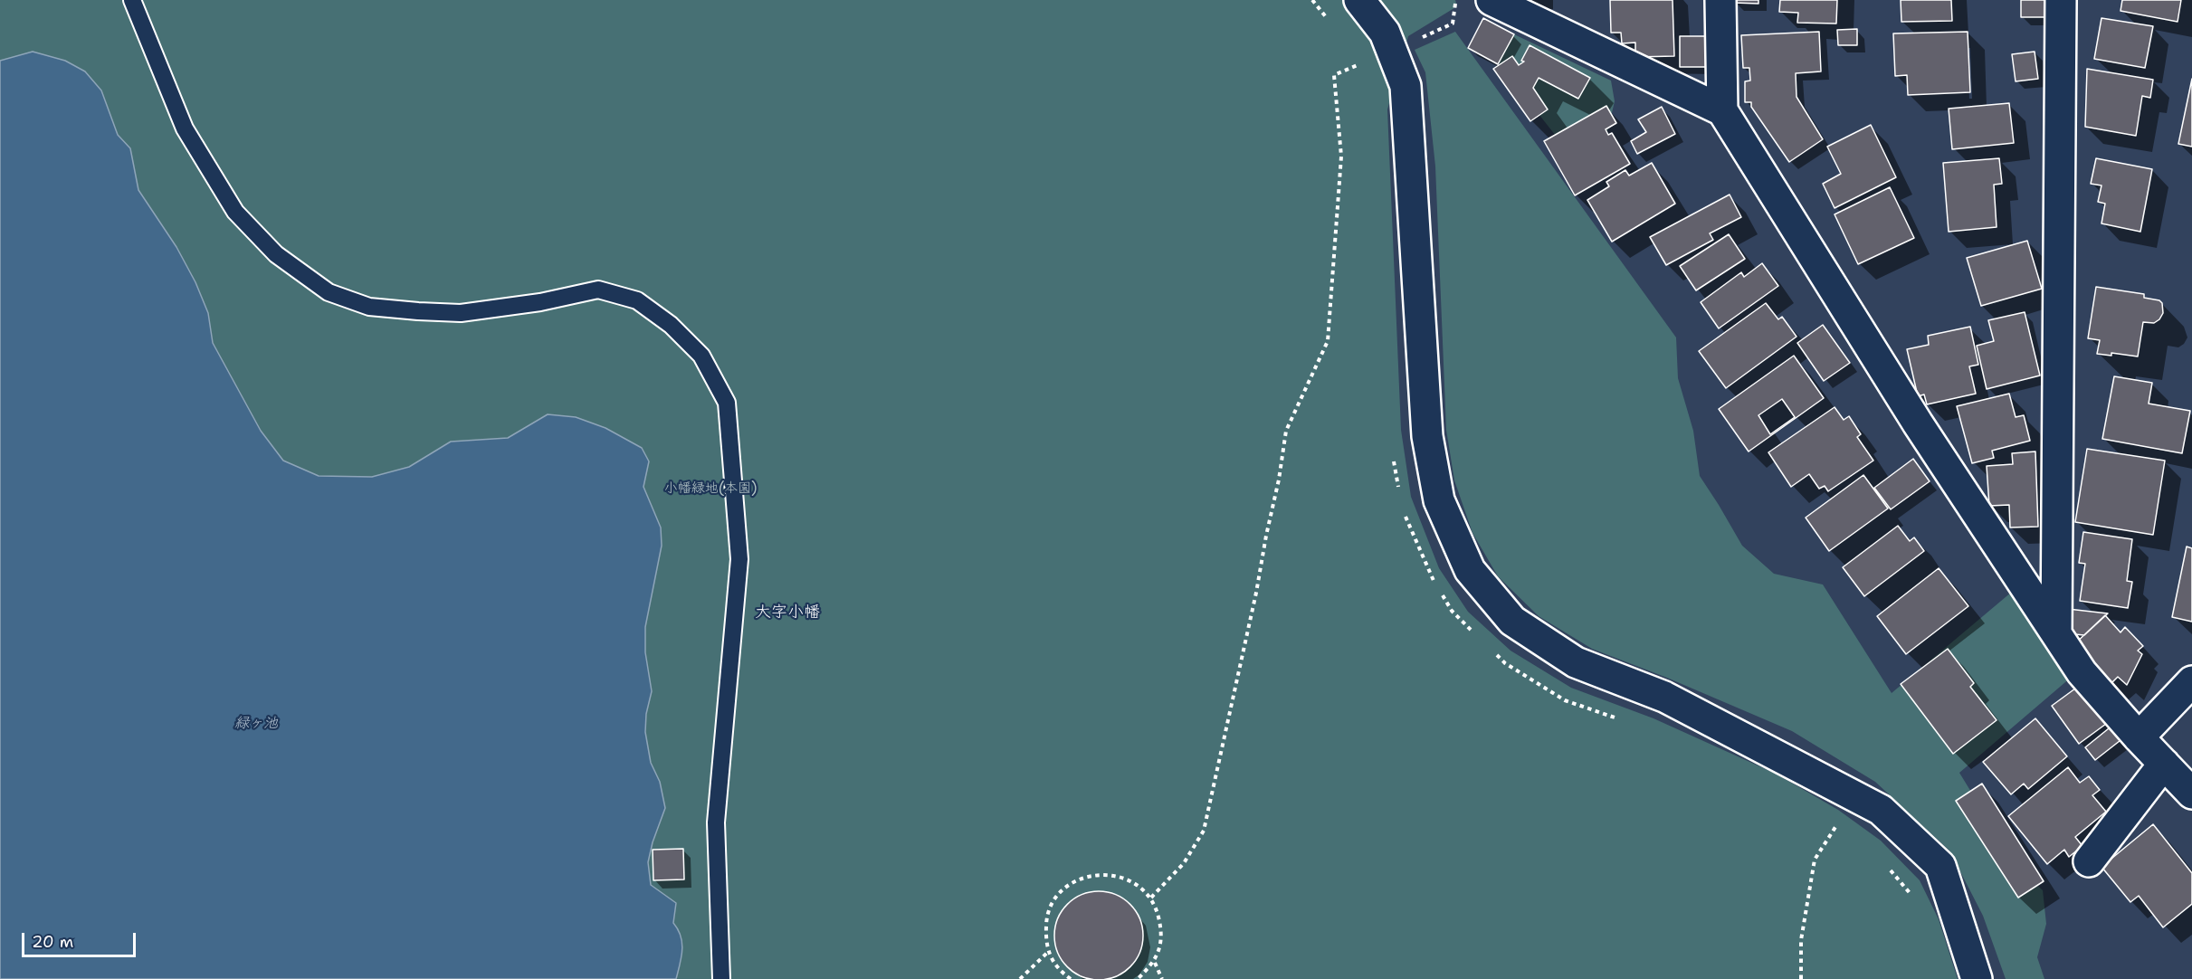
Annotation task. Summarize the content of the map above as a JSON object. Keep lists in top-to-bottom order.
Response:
{
  "districts": ["大字小幡"],
  "water": ["緑ヶ池"],
  "parks": ["小幡緑地(本園)"],
  "scale_bar": "20 m"
}
